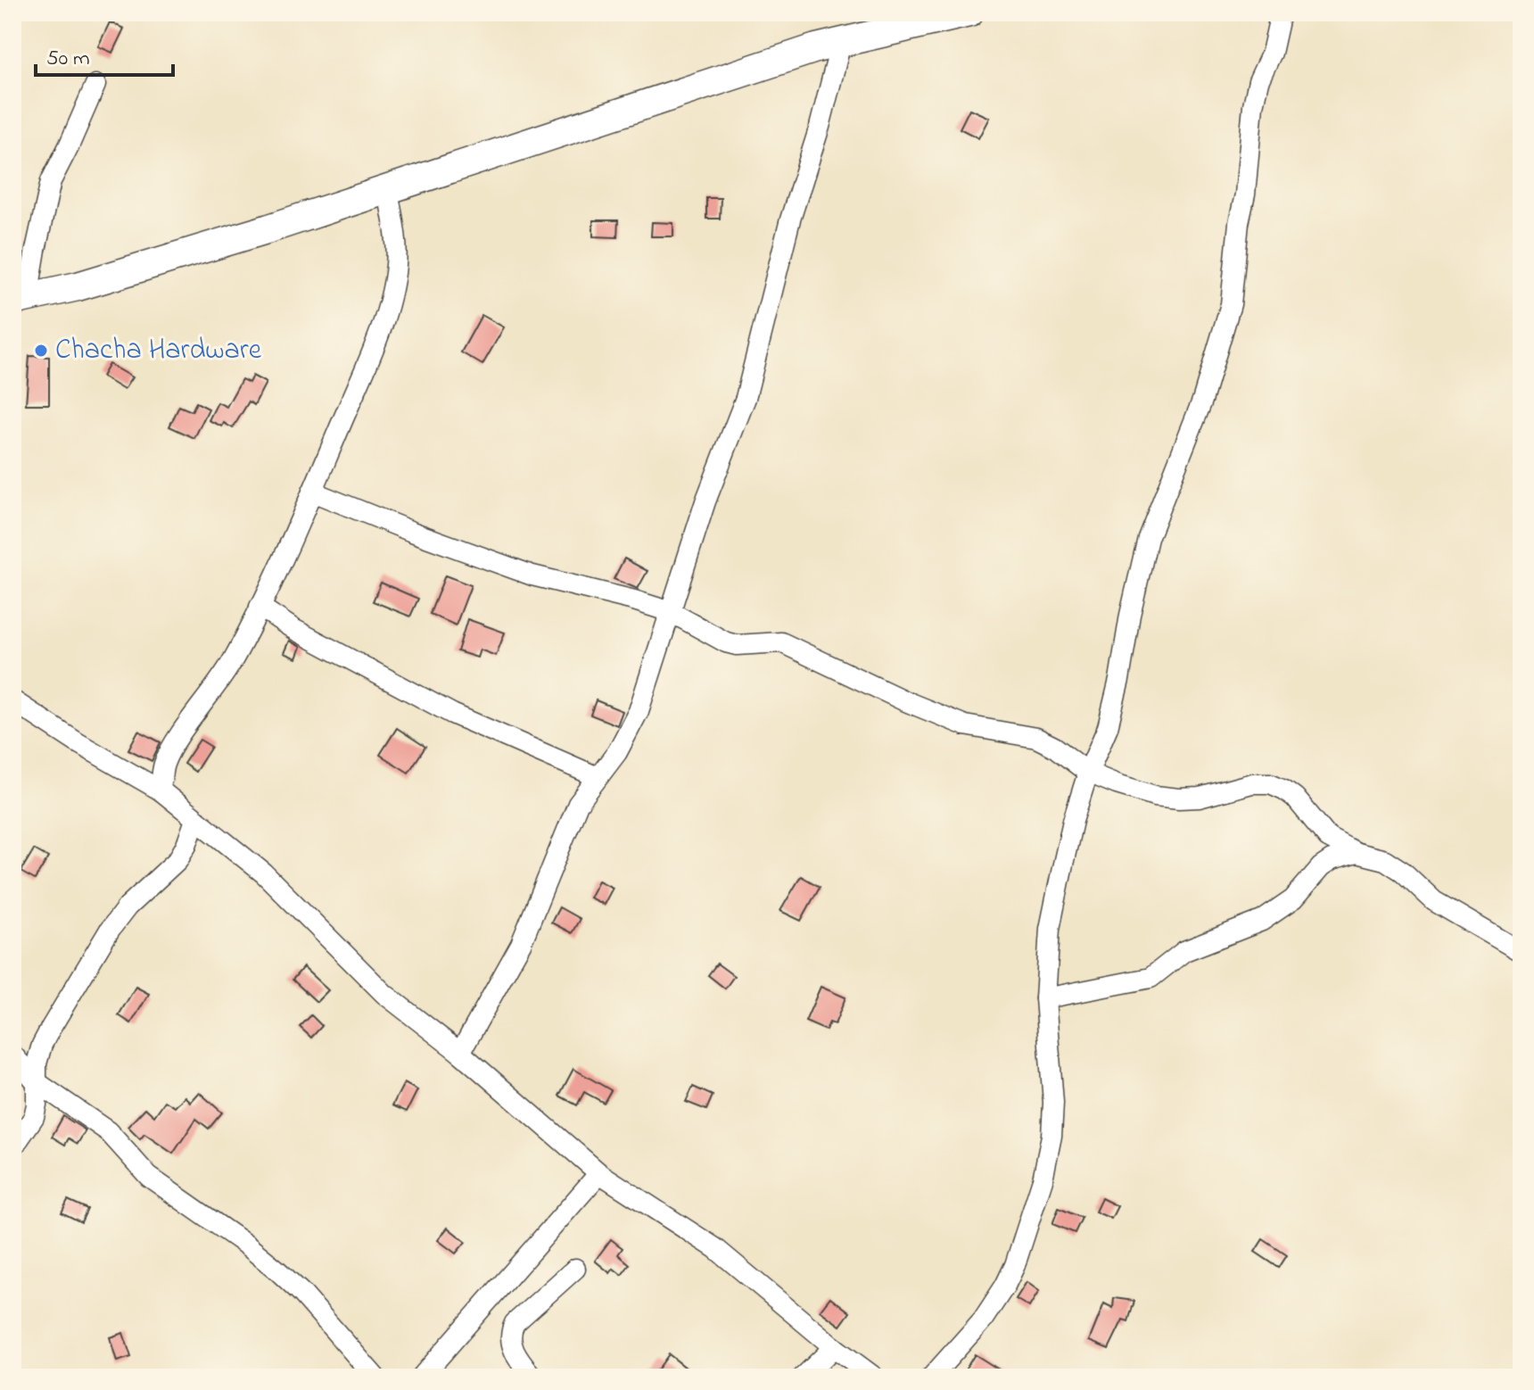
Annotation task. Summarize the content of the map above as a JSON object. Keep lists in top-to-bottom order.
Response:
{
  "places": ["Chacha Hardware"],
  "scale_bar": "50 m"
}
